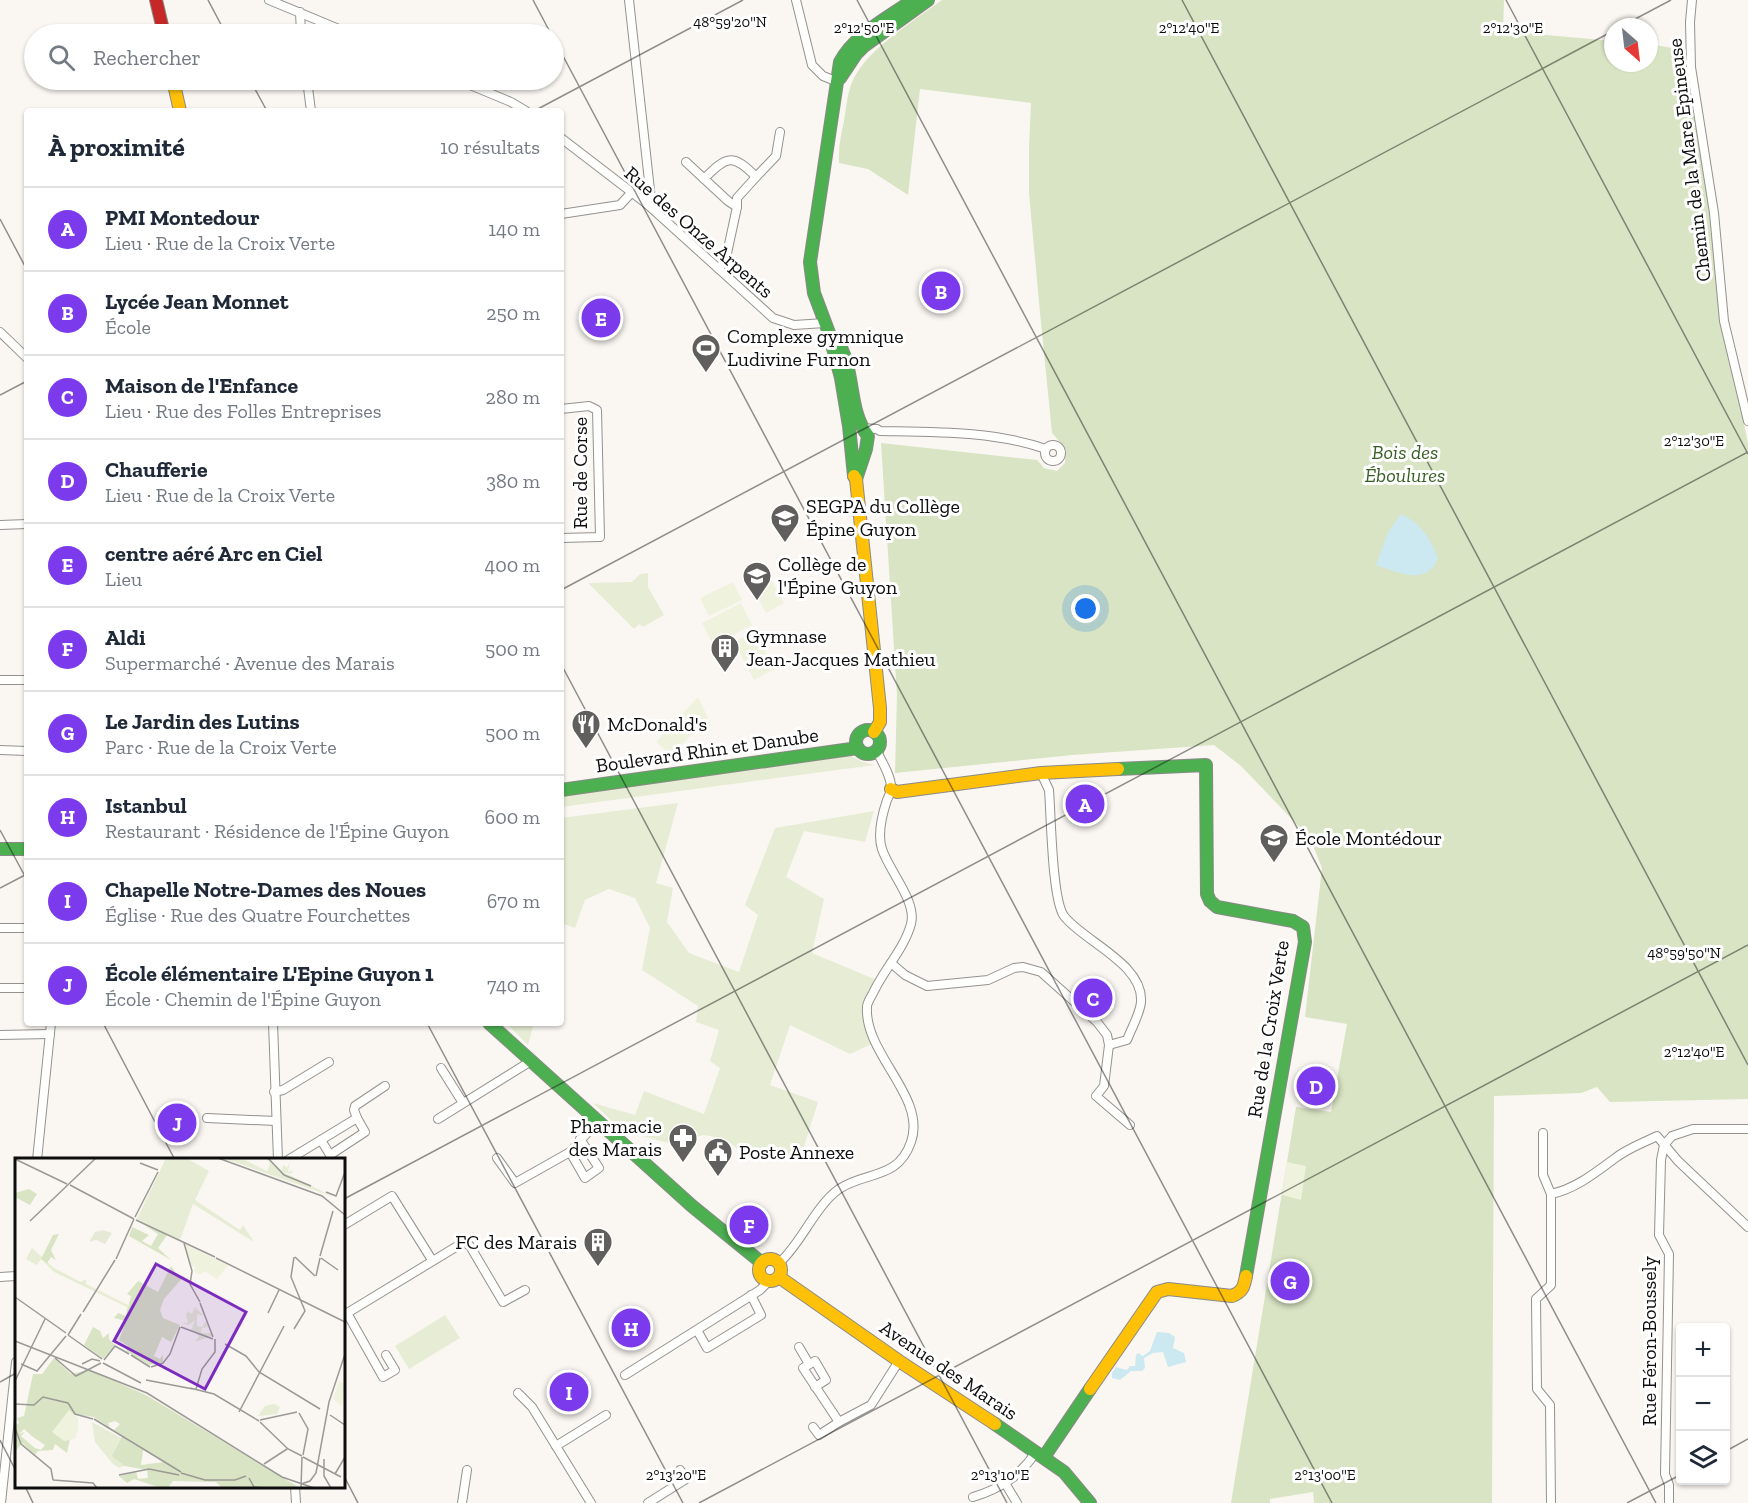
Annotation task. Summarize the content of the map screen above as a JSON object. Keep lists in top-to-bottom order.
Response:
{
  "streets": {
    "street": [
      "Chemin de la Mare Epineuse",
      "Rue des Onze Arpents",
      "Rue de Corse",
      "Boulevard Rhin et Danube",
      "Rue de la Croix Verte",
      "Rue Féron-Boussely",
      "Avenue des Marais"
    ]
  },
  "crossings": [
    ["Rue de la Croix Verte", "Avenue des Marais"]
  ],
  "parks": ["Bois des Éboulures"],
  "places": {
    "sports": ["Complexe gymnique Ludivine Furnon"],
    "school or university": ["SEGPA du Collège Épine Guyon", "Collège de l'Épine Guyon", "École Montédour"],
    "building": ["Gymnase Jean-Jacques Mathieu", "FC des Marais"],
    "restaurant": ["McDonald's"],
    "pharmacy": ["Pharmacie des Marais"],
    "public building": ["Poste Annexe"]
  },
  "north": "bottom right",
  "page": {
    "search": "Rechercher",
    "heading": ["À proximité", "10 résultats"],
    "list": [
      {
        "mark": "A",
        "name": "PMI Montedour",
        "note": "Lieu · Rue de la Croix Verte",
        "value": "140 m"
      },
      {
        "mark": "B",
        "name": "Lycée Jean Monnet",
        "note": "École",
        "value": "250 m"
      },
      {
        "mark": "C",
        "name": "Maison de l'Enfance",
        "note": "Lieu · Rue des Folles Entreprises",
        "value": "280 m"
      },
      {
        "mark": "D",
        "name": "Chaufferie",
        "note": "Lieu · Rue de la Croix Verte",
        "value": "380 m"
      },
      {
        "mark": "E",
        "name": "centre aéré Arc en Ciel",
        "note": "Lieu",
        "value": "400 m"
      },
      {
        "mark": "F",
        "name": "Aldi",
        "note": "Supermarché · Avenue des Marais",
        "value": "500 m"
      },
      {
        "mark": "G",
        "name": "Le Jardin des Lutins",
        "note": "Parc · Rue de la Croix Verte",
        "value": "500 m"
      },
      {
        "mark": "H",
        "name": "Istanbul",
        "note": "Restaurant · Résidence de l'Épine Guyon",
        "value": "600 m"
      },
      {
        "mark": "I",
        "name": "Chapelle Notre-Dames des Noues",
        "note": "Église · Rue des Quatre Fourchettes",
        "value": "670 m"
      },
      {
        "mark": "J",
        "name": "École élémentaire L'Epine Guyon 1",
        "note": "École · Chemin de l'Épine Guyon",
        "value": "740 m"
      }
    ],
    "pins": [
      "B",
      "E",
      "A",
      "C",
      "D",
      "J",
      "F",
      "G",
      "H",
      "I"
    ],
    "map_buttons": ["+", "−"]
  },
  "coordinates": [
    "48°59'20\"N",
    "2°12'50\"E",
    "2°12'30\"E",
    "2°12'40\"E",
    "48°59'50\"N",
    "2°13'20\"E",
    "2°13'10\"E",
    "2°13'00\"E"
  ]
}
